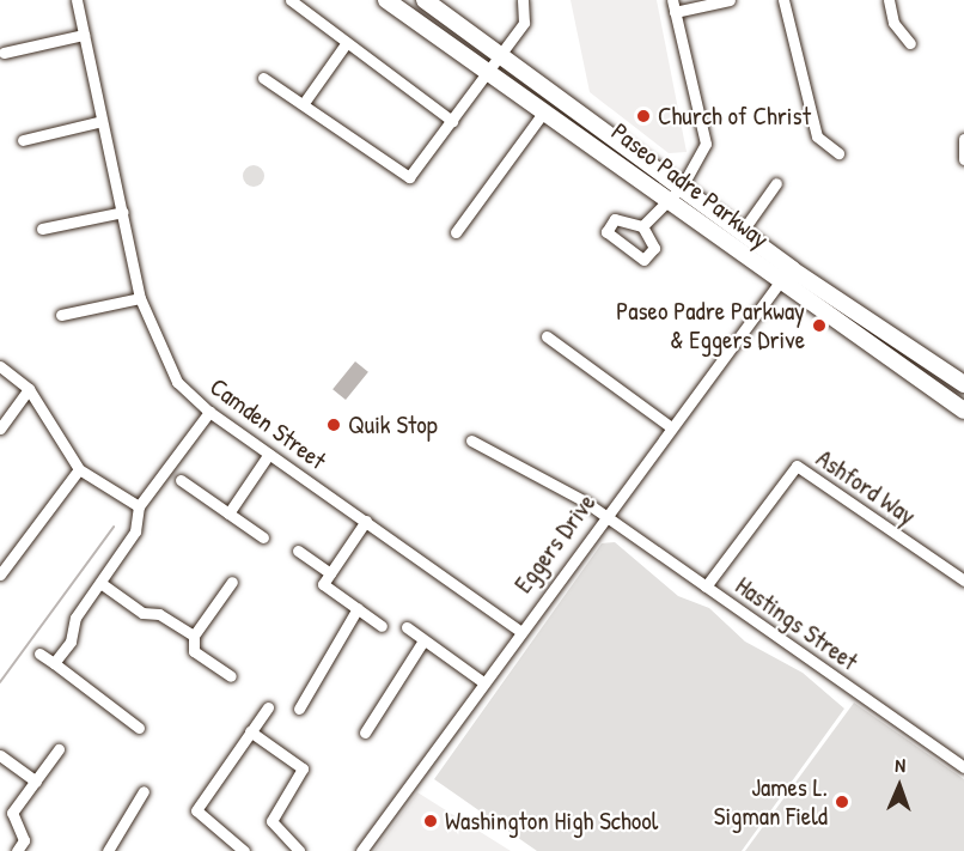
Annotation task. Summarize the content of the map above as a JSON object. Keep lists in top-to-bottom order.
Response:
{
  "streets": {
    "main road": ["Paseo Padre Parkway"],
    "street": [
      "Camden Street",
      "Ashford Way",
      "Eggers Drive",
      "Hastings Street"
    ]
  },
  "crossings": [
    ["Paseo Padre Parkway", "Eggers Drive"],
    ["Camden Street", "Eggers Drive"],
    ["Ashford Way", "Hastings Street"],
    ["Eggers Drive", "Hastings Street"]
  ],
  "places": [
    "Church of Christ",
    "Paseo Padre Parkway & Eggers Drive",
    "Quik Stop",
    "James L. Sigman Field",
    "Washington High School"
  ],
  "north": "top"
}
